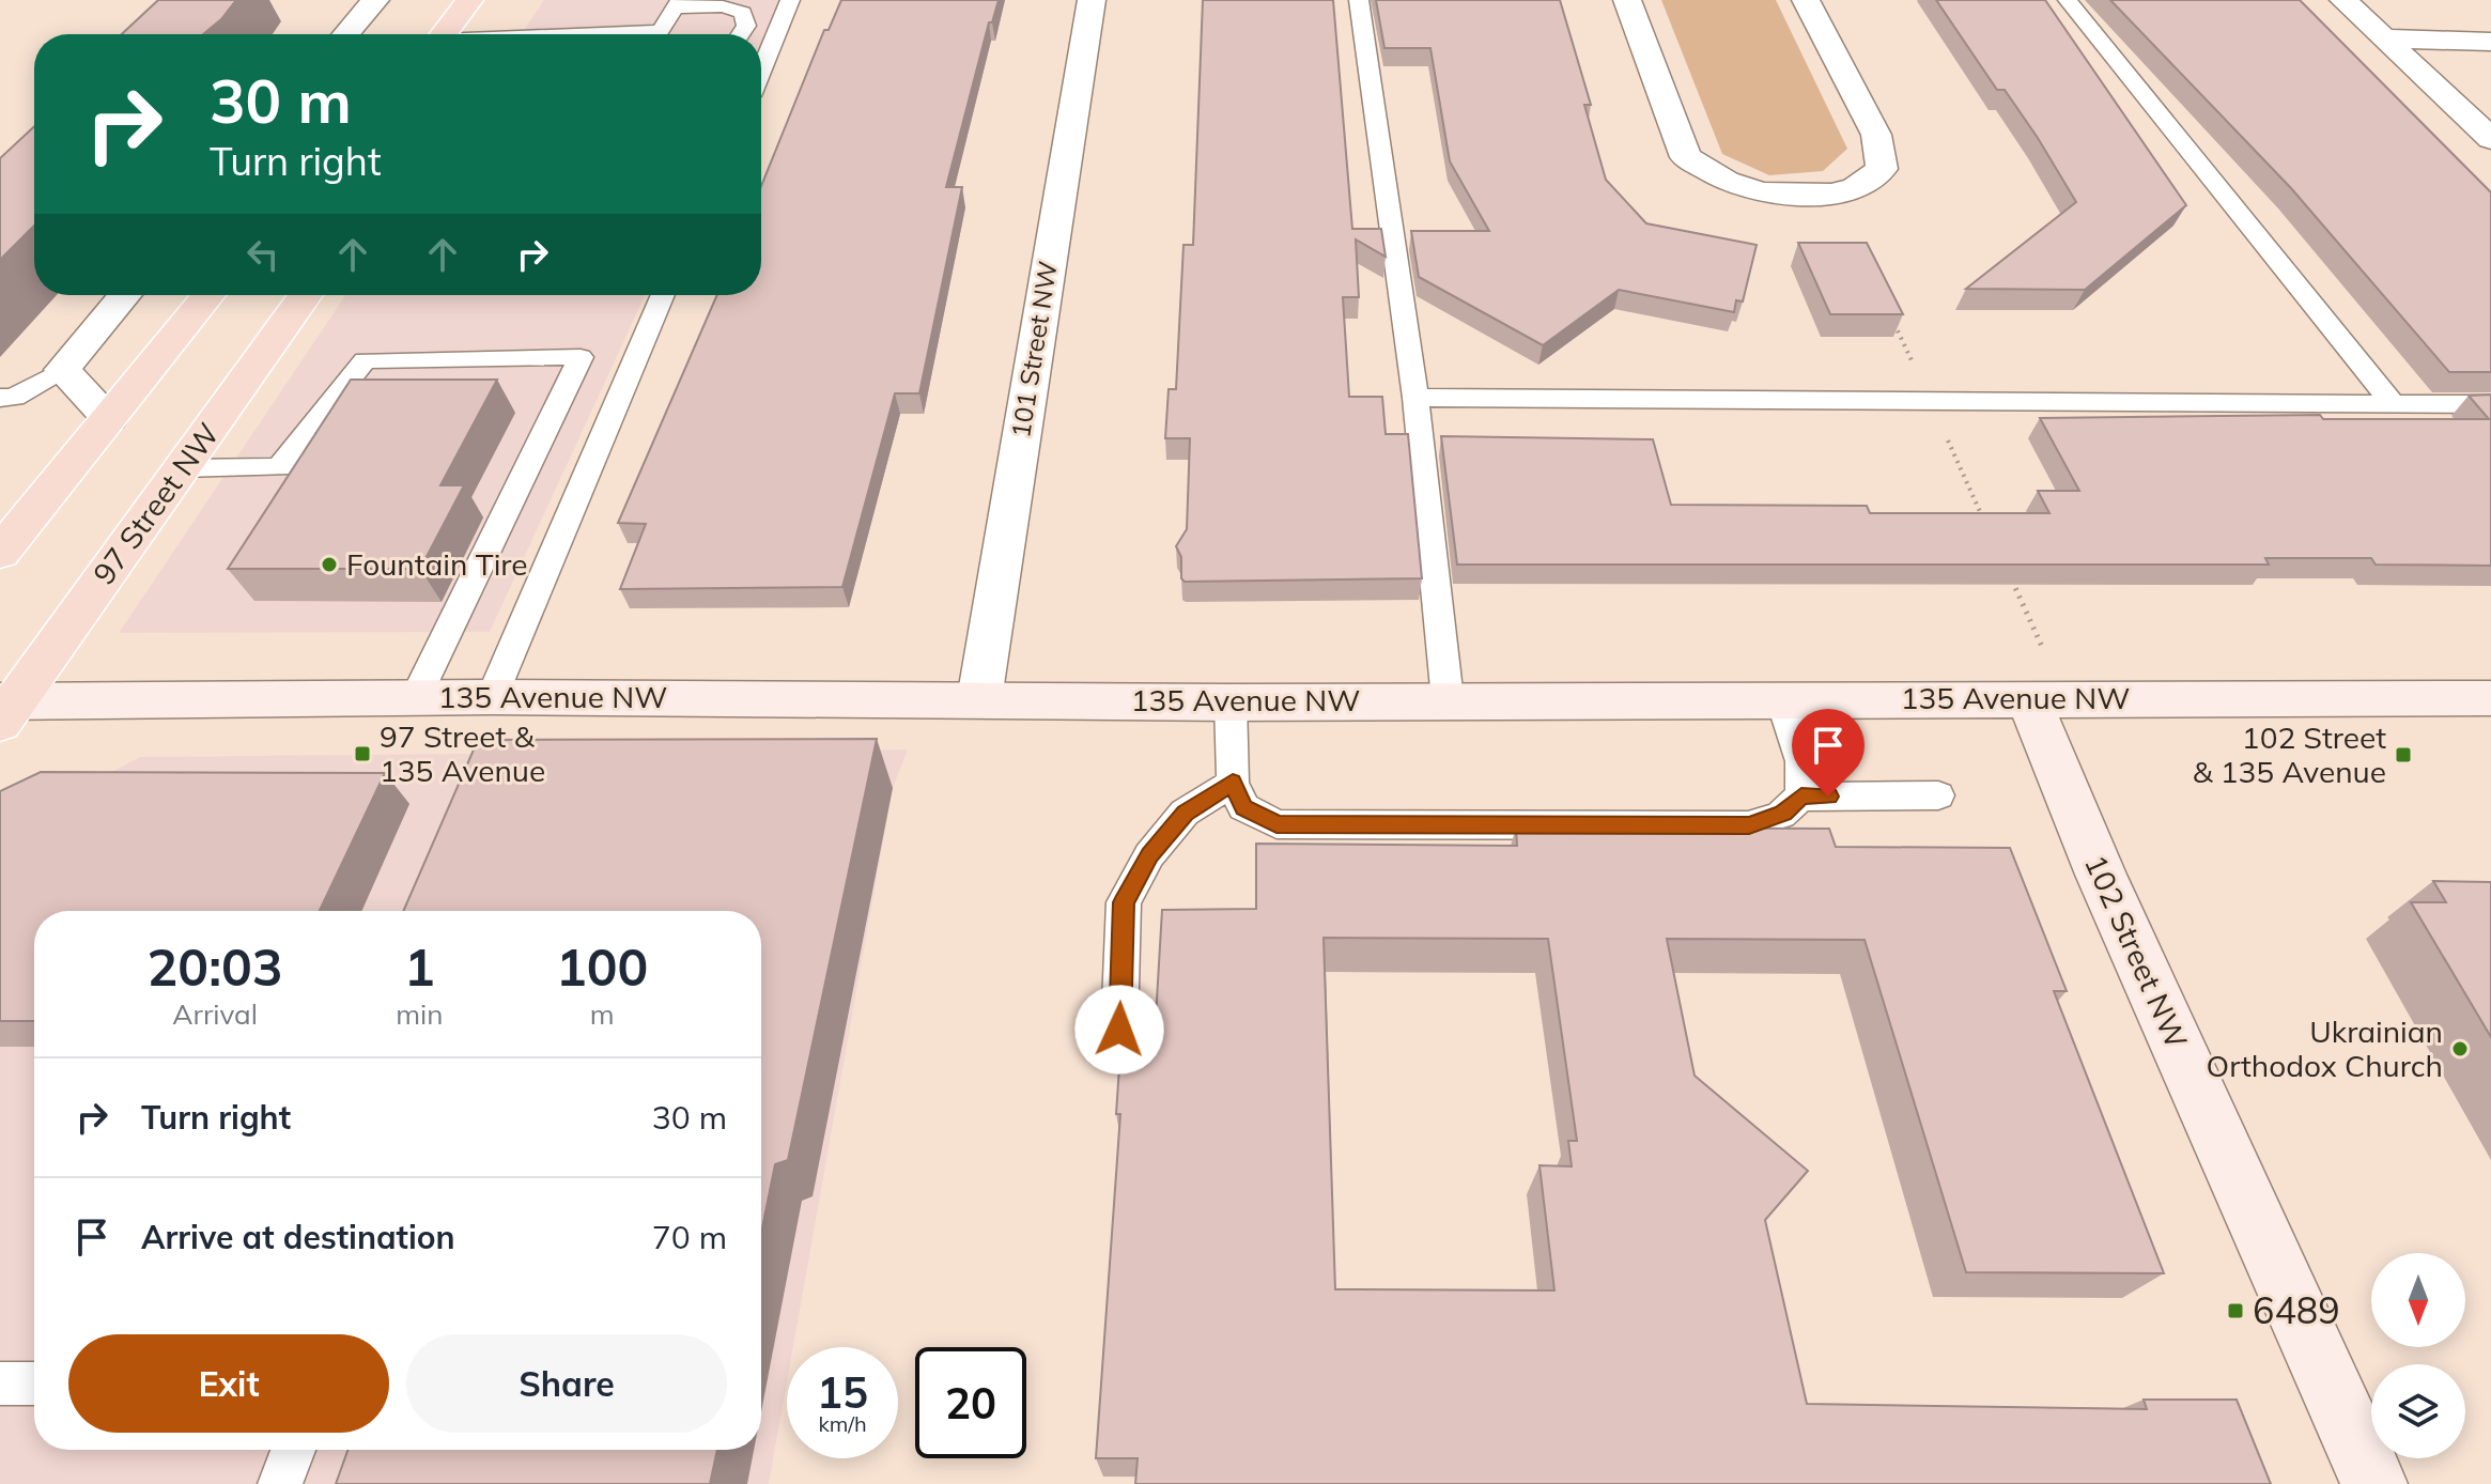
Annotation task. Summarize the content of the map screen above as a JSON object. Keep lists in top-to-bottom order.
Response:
{
  "streets": {
    "main road": ["97 Street NW"],
    "street": ["101 Street NW", "135 Avenue NW", "102 Street NW"]
  },
  "crossings": [
    ["101 Street NW", "135 Avenue NW"],
    ["97 Street NW", "135 Avenue NW"],
    ["135 Avenue NW", "102 Street NW"]
  ],
  "places": {
    "other": ["Fountain Tire", "Ukrainian Orthodox Church"],
    "transit": ["97 Street & 135 Avenue", "102 Street & 135 Avenue", "6489"]
  },
  "north": "bottom",
  "page": {
    "turn": ["30 m", "Turn right"],
    "eta": [
      "20:03",
      "Arrival",
      "1",
      "min",
      "100",
      "m"
    ],
    "list": [
      {
        "name": "Turn right",
        "value": "30 m"
      },
      {
        "name": "Arrive at destination",
        "value": "70 m"
      }
    ],
    "buttons": ["Exit", "Share"],
    "speed": "15 km/h",
    "limit": "20"
  }
}
